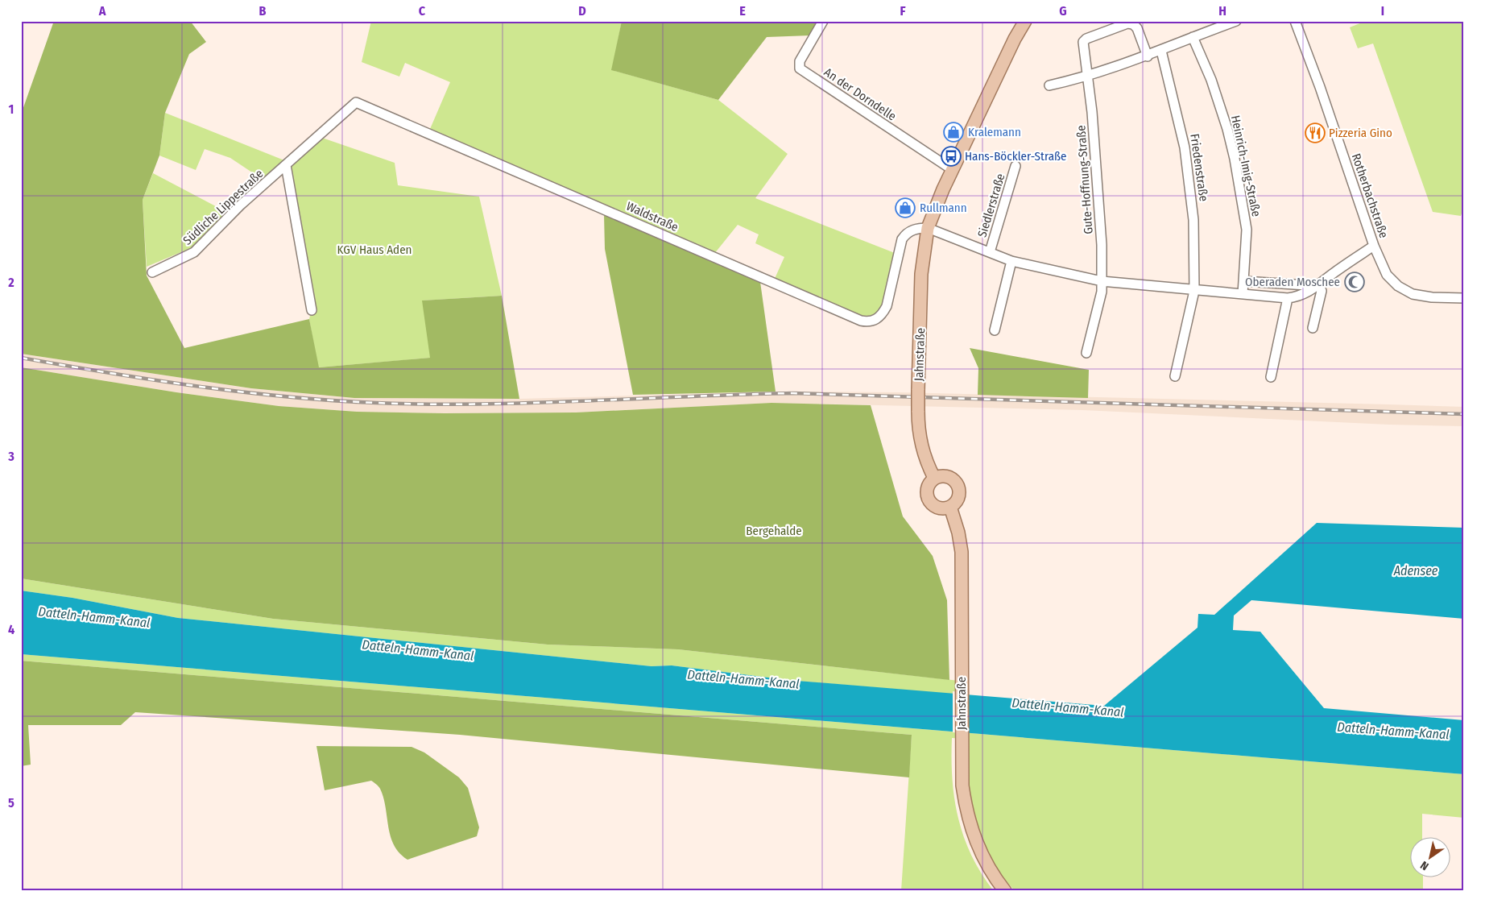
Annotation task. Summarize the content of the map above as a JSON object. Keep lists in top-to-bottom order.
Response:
{
  "streets": {
    "main road": ["Jahnstraße"],
    "street": [
      "An der Dorndelle",
      "Heinrich-Imig-Straße",
      "Friedenstraße",
      "Gute-Hoffnung-Straße",
      "Rotherbachstraße",
      "Siedlerstraße",
      "Südliche Lippestraße",
      "Waldstraße"
    ]
  },
  "crossings": [
    ["An der Dorndelle", "Jahnstraße"],
    ["Südliche Lippestraße", "Waldstraße"],
    ["Waldstraße", "Jahnstraße"]
  ],
  "water": ["Adensee", "Datteln-Hamm-Kanal"],
  "parks": ["KGV Haus Aden", "Bergehalde"],
  "places": {
    "shop": ["Kralemann", "Rullmann"],
    "restaurant": ["Pizzeria Gino"],
    "bus stop": ["Hans-Böckler-Straße"],
    "mosque": ["Oberaden Moschee"]
  },
  "north": "bottom left",
  "grid": {
    "columns": [
      "A",
      "B",
      "C",
      "D",
      "E",
      "F",
      "G",
      "H",
      "I"
    ],
    "rows": [
      "1",
      "2",
      "3",
      "4",
      "5"
    ]
  }
}
